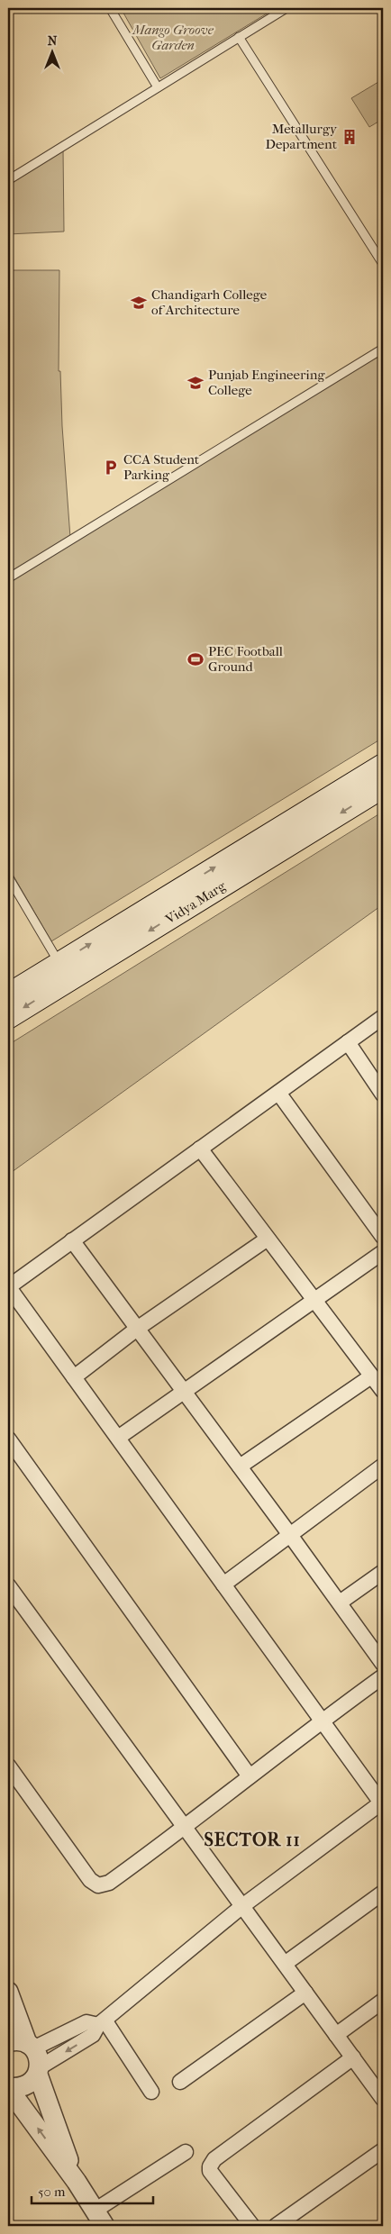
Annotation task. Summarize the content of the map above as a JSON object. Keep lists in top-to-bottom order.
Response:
{
  "streets": {
    "main road": ["Vidya Marg"]
  },
  "districts": ["SECTOR 11"],
  "parks": ["Mango Groove Garden"],
  "places": {
    "building": ["Metallurgy Department"],
    "school or university": ["Chandigarh College of Architecture", "Punjab Engineering College"],
    "parking": ["CCA Student Parking"],
    "sports": ["PEC Football Ground"]
  },
  "scale_bar": "50 m",
  "north": "top"
}
